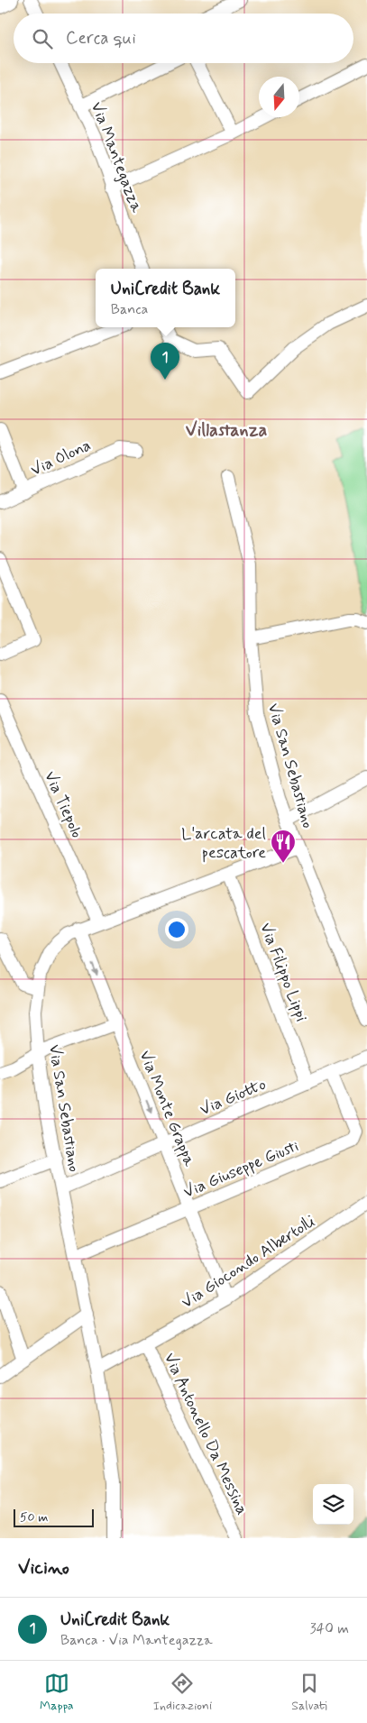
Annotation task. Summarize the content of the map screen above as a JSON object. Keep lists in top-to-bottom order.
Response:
{
  "streets": {
    "street": [
      "Via Mantegazza",
      "Via Olona",
      "Via San Sebastiano",
      "Via Tiepolo",
      "Via Filippo Lippi",
      "Via Giotto",
      "Via Monte Grappa",
      "Via Giuseppe Giusti",
      "Via Giocondo Albertolli",
      "Via Antonello Da Messina"
    ]
  },
  "crossings": [
    ["Via San Sebastiano", "Via Tiepolo"],
    ["Via San Sebastiano", "Via Filippo Lippi"],
    ["Via San Sebastiano", "Via Giotto"],
    ["Via San Sebastiano", "Via Monte Grappa"],
    ["Via San Sebastiano", "Via Giuseppe Giusti"],
    ["Via San Sebastiano", "Via Giocondo Albertolli"],
    ["Via Filippo Lippi", "Via Giotto"],
    ["Via Giotto", "Via Monte Grappa"],
    ["Via Giotto", "Via Giuseppe Giusti"],
    ["Via Monte Grappa", "Via Giuseppe Giusti"],
    ["Via Monte Grappa", "Via Giocondo Albertolli"],
    ["Via Giocondo Albertolli", "Via Antonello Da Messina"]
  ],
  "one_way": ["Via Monte Grappa"],
  "districts": ["Villastanza"],
  "places": {
    "restaurant": ["L'arcata del pescatore"]
  },
  "scale_bar": "50 m",
  "north": "bottom",
  "page": {
    "search": "Cerca qui",
    "popup": ["UniCredit Bank", "Banca"],
    "pins": "1",
    "scale": "50 m",
    "heading": "Vicino",
    "list": [
      {
        "mark": "1",
        "name": "UniCredit Bank",
        "note": "Banca · Via Mantegazza",
        "value": "340 m"
      }
    ],
    "nav": ["Mappa", "Indicazioni", "Salvati"]
  }
}
